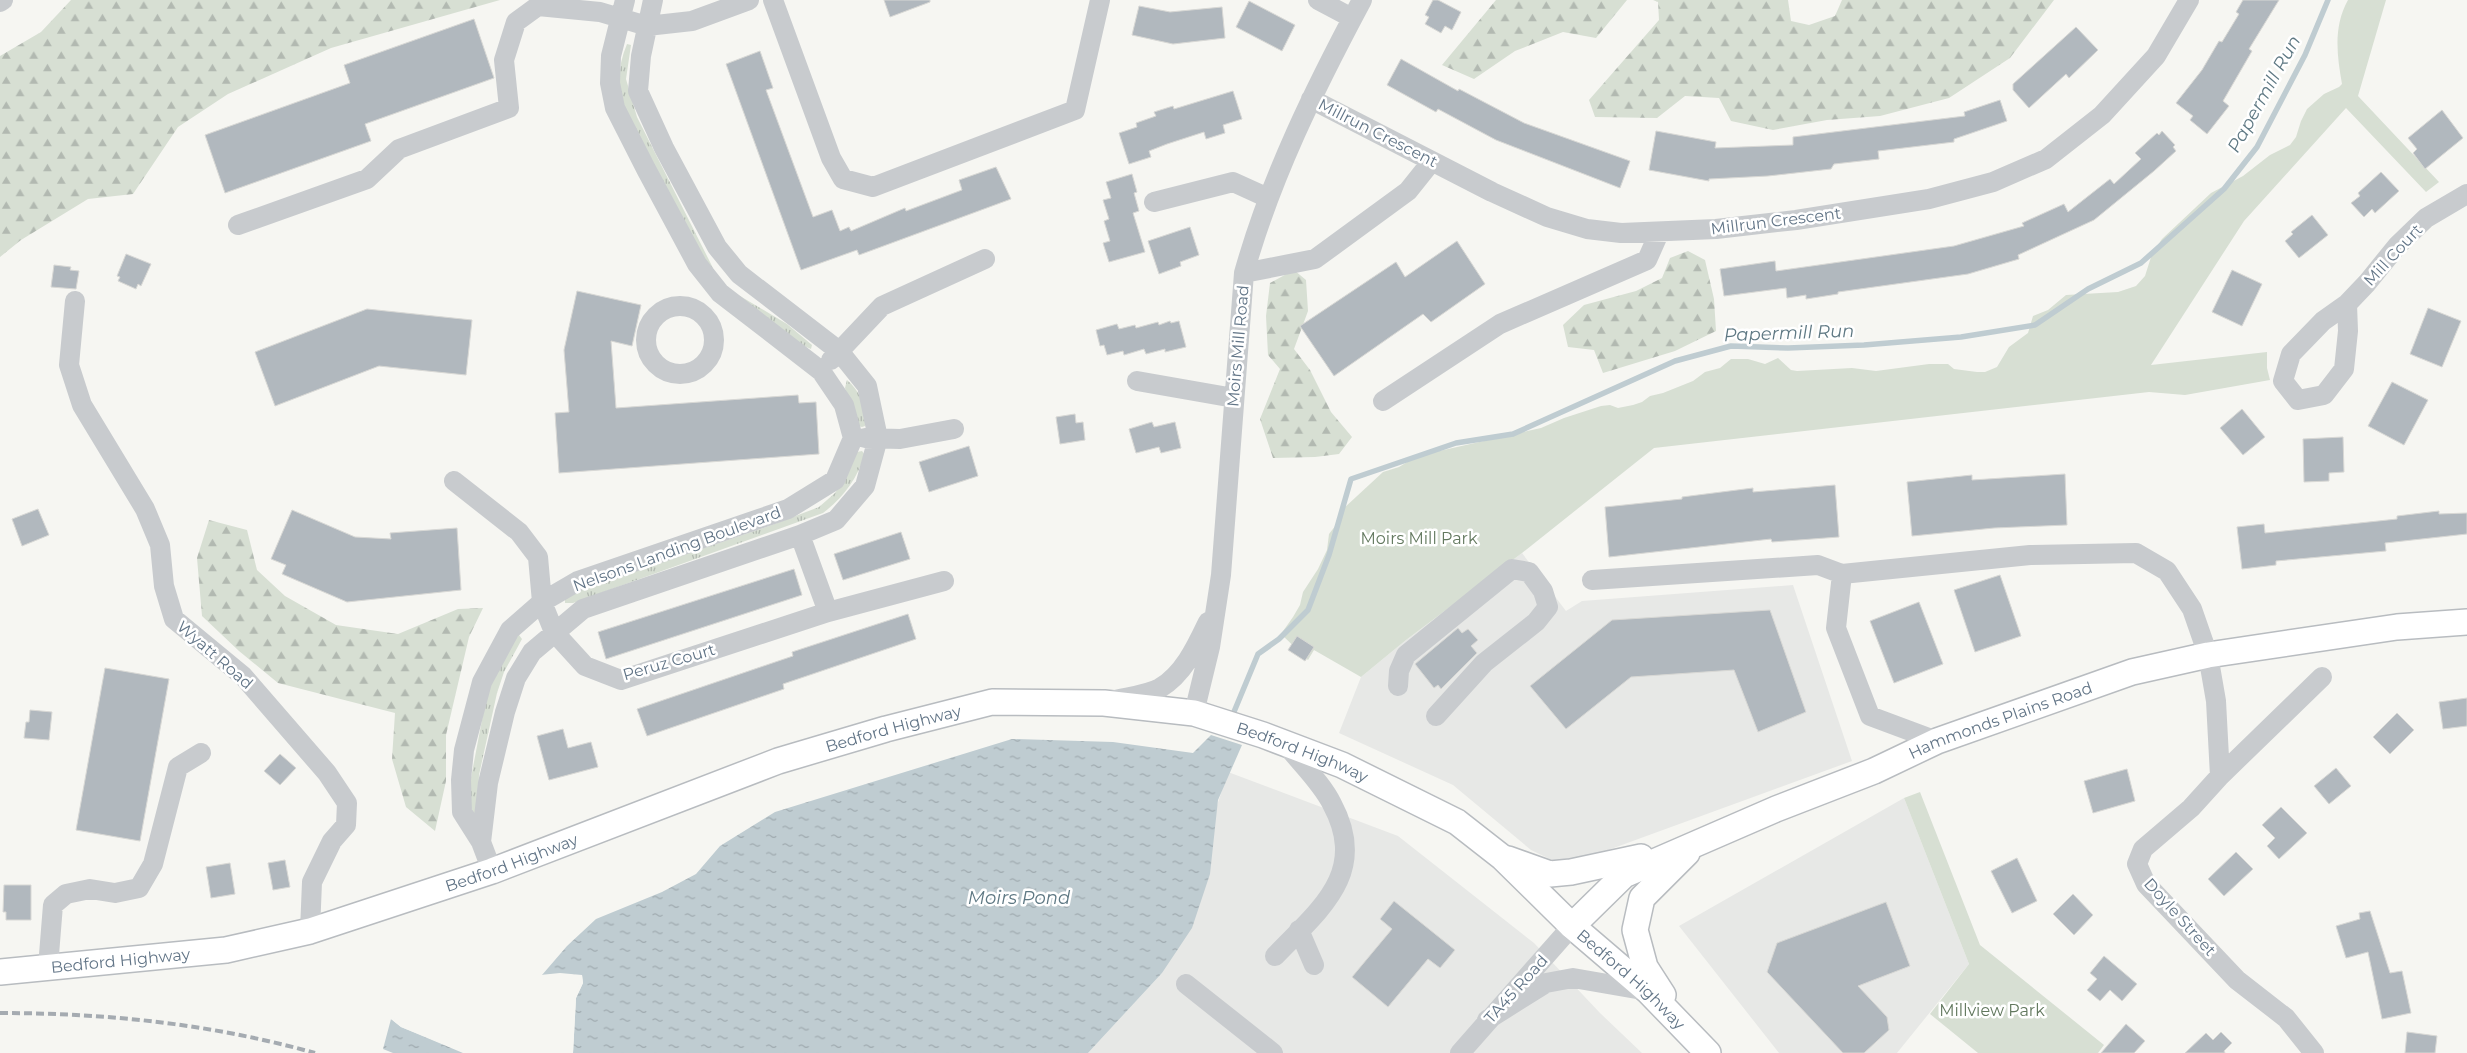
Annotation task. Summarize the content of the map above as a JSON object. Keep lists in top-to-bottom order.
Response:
{
  "streets": {
    "main road": ["Hammonds Plains Road", "Bedford Highway"],
    "street": [
      "Millrun Crescent",
      "Mill Court",
      "Moirs Mill Road",
      "Nelsons Landing Boulevard",
      "Wyatt Road",
      "Peruz Court",
      "Doyle Street",
      "TA45 Road"
    ]
  },
  "crossings": [
    ["Millrun Crescent", "Moirs Mill Road"],
    ["Moirs Mill Road", "Bedford Highway"],
    ["Nelsons Landing Boulevard", "Peruz Court"],
    ["Nelsons Landing Boulevard", "Bedford Highway"],
    ["Wyatt Road", "Bedford Highway"],
    ["Hammonds Plains Road", "Bedford Highway"],
    ["Hammonds Plains Road", "TA45 Road"],
    ["Bedford Highway", "TA45 Road"]
  ],
  "water": ["Papermill Run", "Moirs Pond"],
  "parks": ["Moirs Mill Park", "Millview Park"]
}
